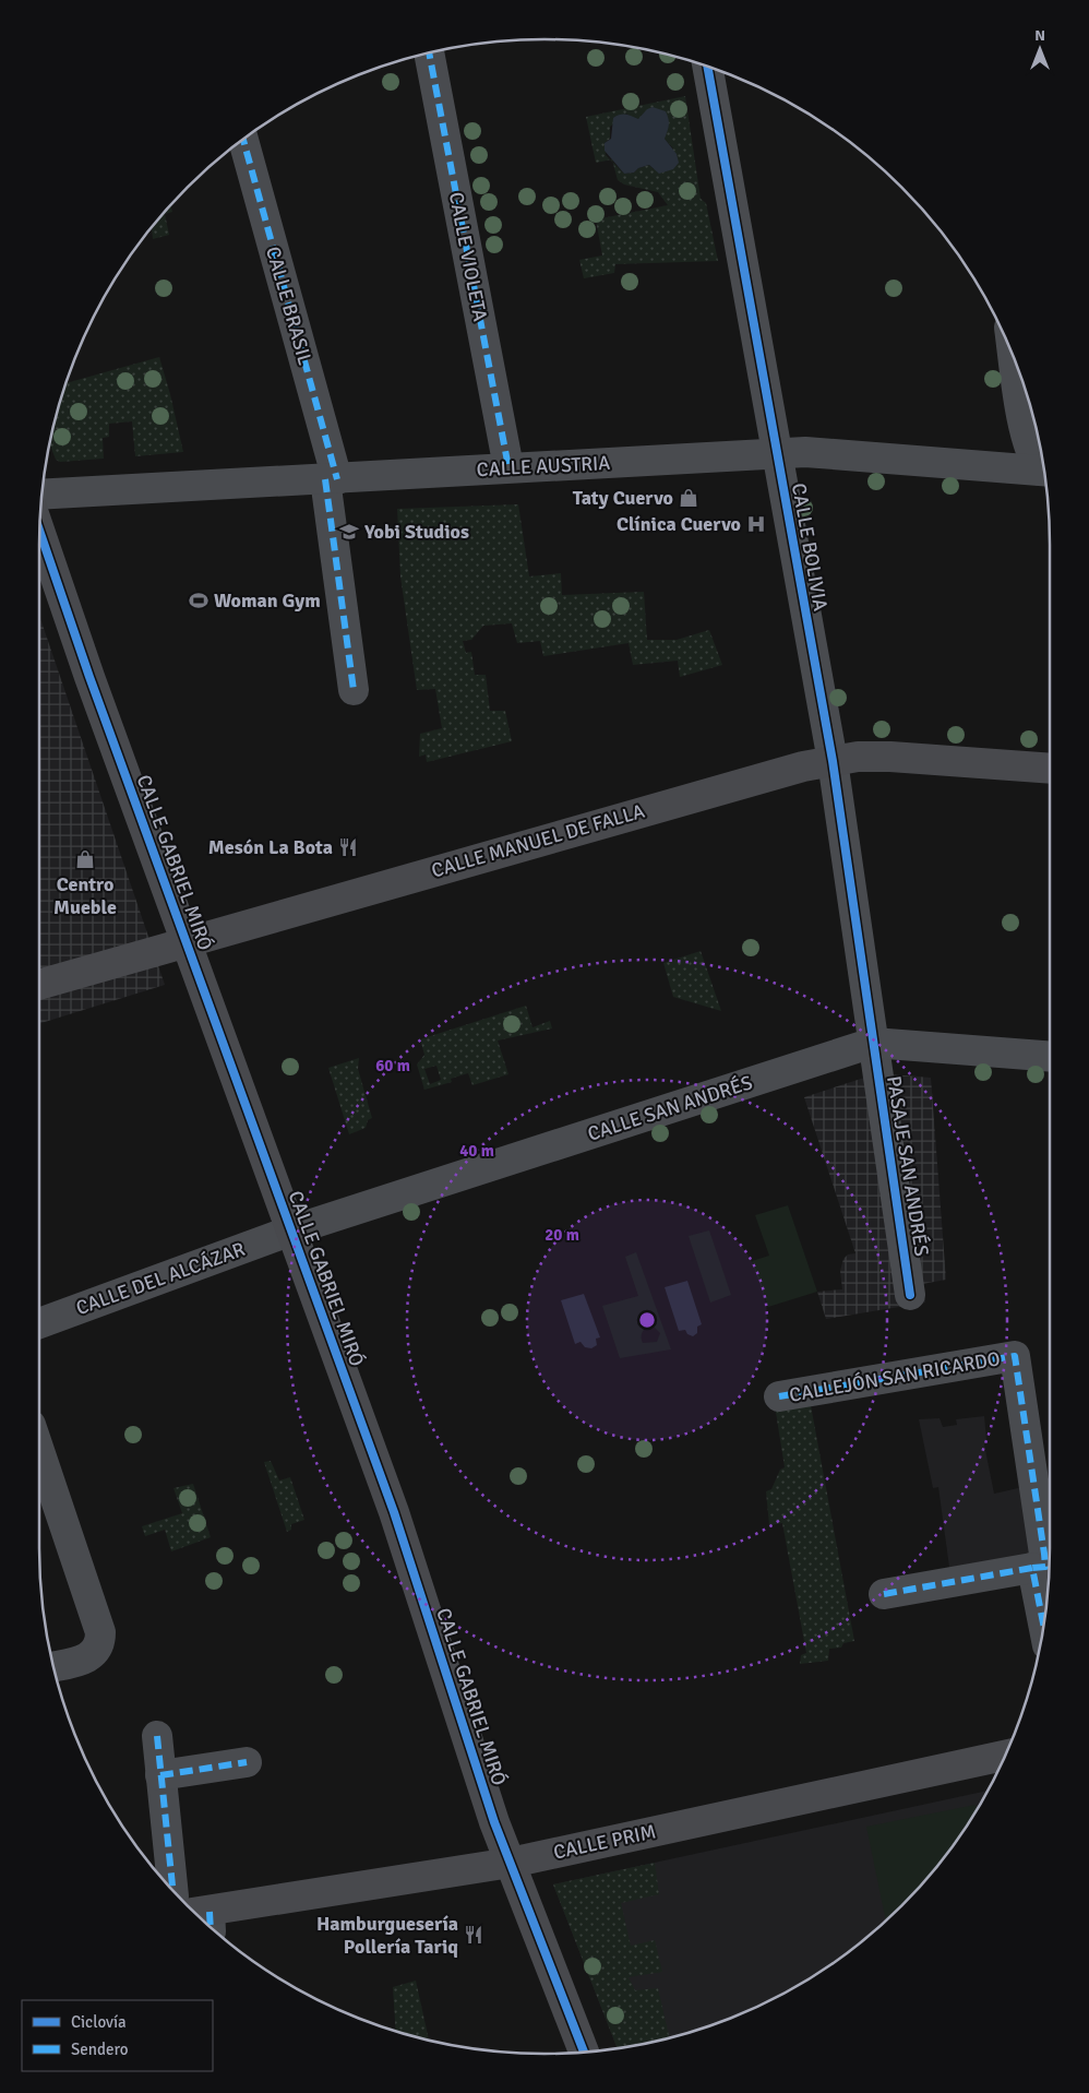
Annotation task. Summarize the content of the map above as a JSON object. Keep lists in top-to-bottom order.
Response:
{
  "streets": {
    "street": [
      "CALLE VIOLETA",
      "CALLE BRASIL",
      "CALLE AUSTRIA",
      "CALLE BOLIVIA",
      "CALLE MANUEL DE FALLA",
      "CALLE GABRIEL MIRÓ",
      "CALLE SAN ANDRÉS",
      "PASAJE SAN ANDRÉS",
      "CALLE DEL ALCÁZAR",
      "CALLEJÓN SAN RICARDO",
      "CALLE PRIM"
    ]
  },
  "crossings": [
    ["CALLE VIOLETA", "CALLE AUSTRIA"],
    ["CALLE BRASIL", "CALLE AUSTRIA"],
    ["CALLE AUSTRIA", "CALLE BOLIVIA"],
    ["CALLE BOLIVIA", "CALLE MANUEL DE FALLA"],
    ["CALLE BOLIVIA", "CALLE SAN ANDRÉS"],
    ["CALLE BOLIVIA", "PASAJE SAN ANDRÉS"],
    ["CALLE MANUEL DE FALLA", "CALLE GABRIEL MIRÓ"],
    ["CALLE GABRIEL MIRÓ", "CALLE SAN ANDRÉS"],
    ["CALLE GABRIEL MIRÓ", "CALLE DEL ALCÁZAR"],
    ["CALLE GABRIEL MIRÓ", "CALLE PRIM"],
    ["CALLE SAN ANDRÉS", "PASAJE SAN ANDRÉS"],
    ["CALLE SAN ANDRÉS", "CALLE DEL ALCÁZAR"]
  ],
  "places": {
    "shop": ["Taty Cuervo", "Centro Mueble"],
    "hospital": ["Clínica Cuervo"],
    "school or university": ["Yobi Studios"],
    "sports": ["Woman Gym"],
    "restaurant": ["Mesón La Bota", "Hamburguesería Pollería Tariq"]
  },
  "legend": ["Ciclovía", "Sendero"],
  "north": "top",
  "rings": ["60 m", "40 m", "20 m"]
}
